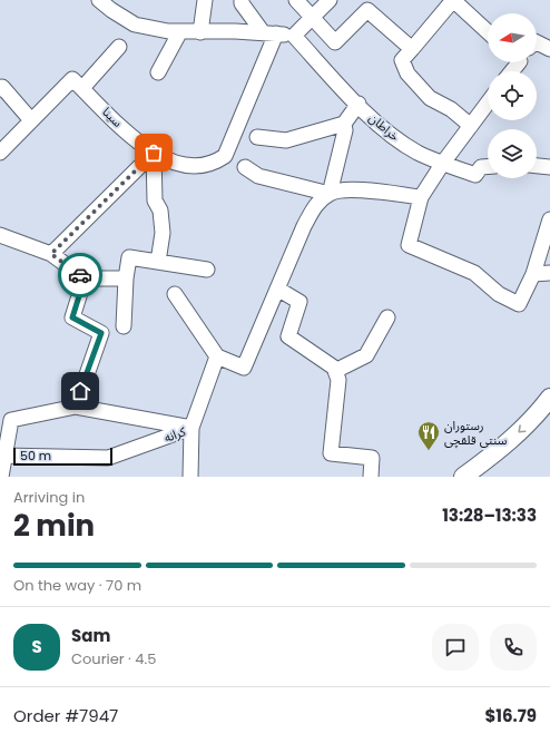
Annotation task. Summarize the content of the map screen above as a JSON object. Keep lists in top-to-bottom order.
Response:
{
  "streets": {
    "street": ["سینا", "خراطان", "کرانه"]
  },
  "places": {
    "restaurant": ["رستوران سنتی قلقچی"]
  },
  "scale_bar": "50 m",
  "north": "left",
  "page": {
    "scale": "50 m",
    "heading": ["2 min", "Arriving in", "13:28–13:33"],
    "panel": [
      "Sam",
      "Courier · 4.5",
      "Order #7947",
      "$16.79"
    ],
    "bar": "On the way · 70 m",
    "round": "S"
  }
}
